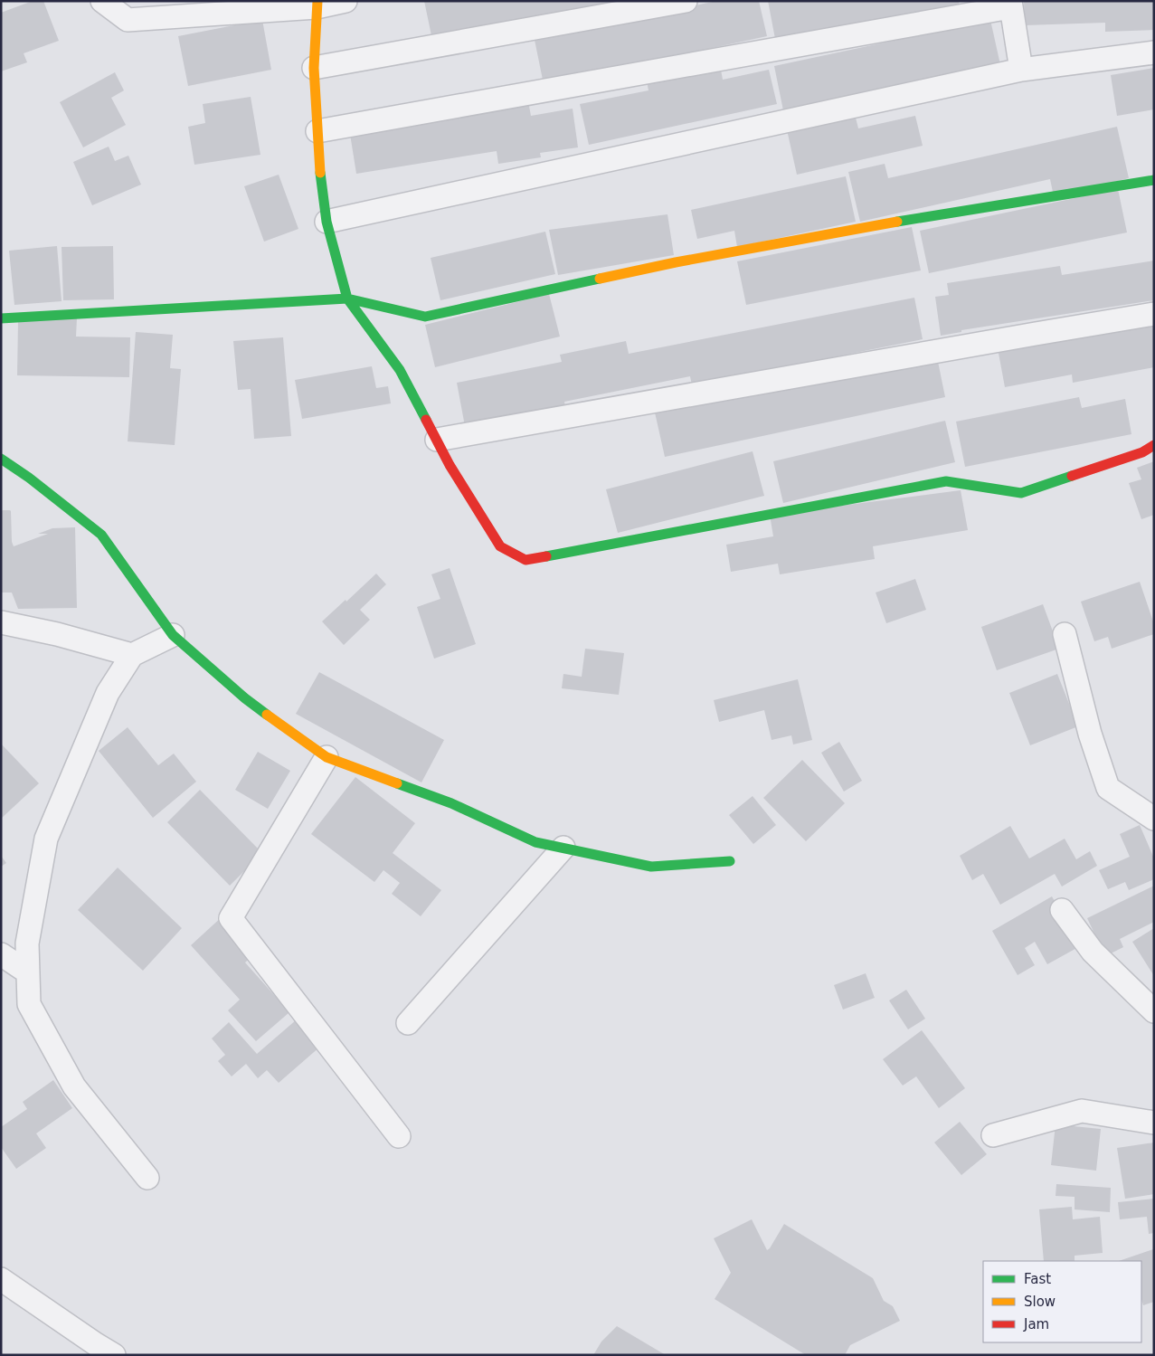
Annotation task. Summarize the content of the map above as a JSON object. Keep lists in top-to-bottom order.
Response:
{
  "legend": ["Fast", "Slow", "Jam"]
}
